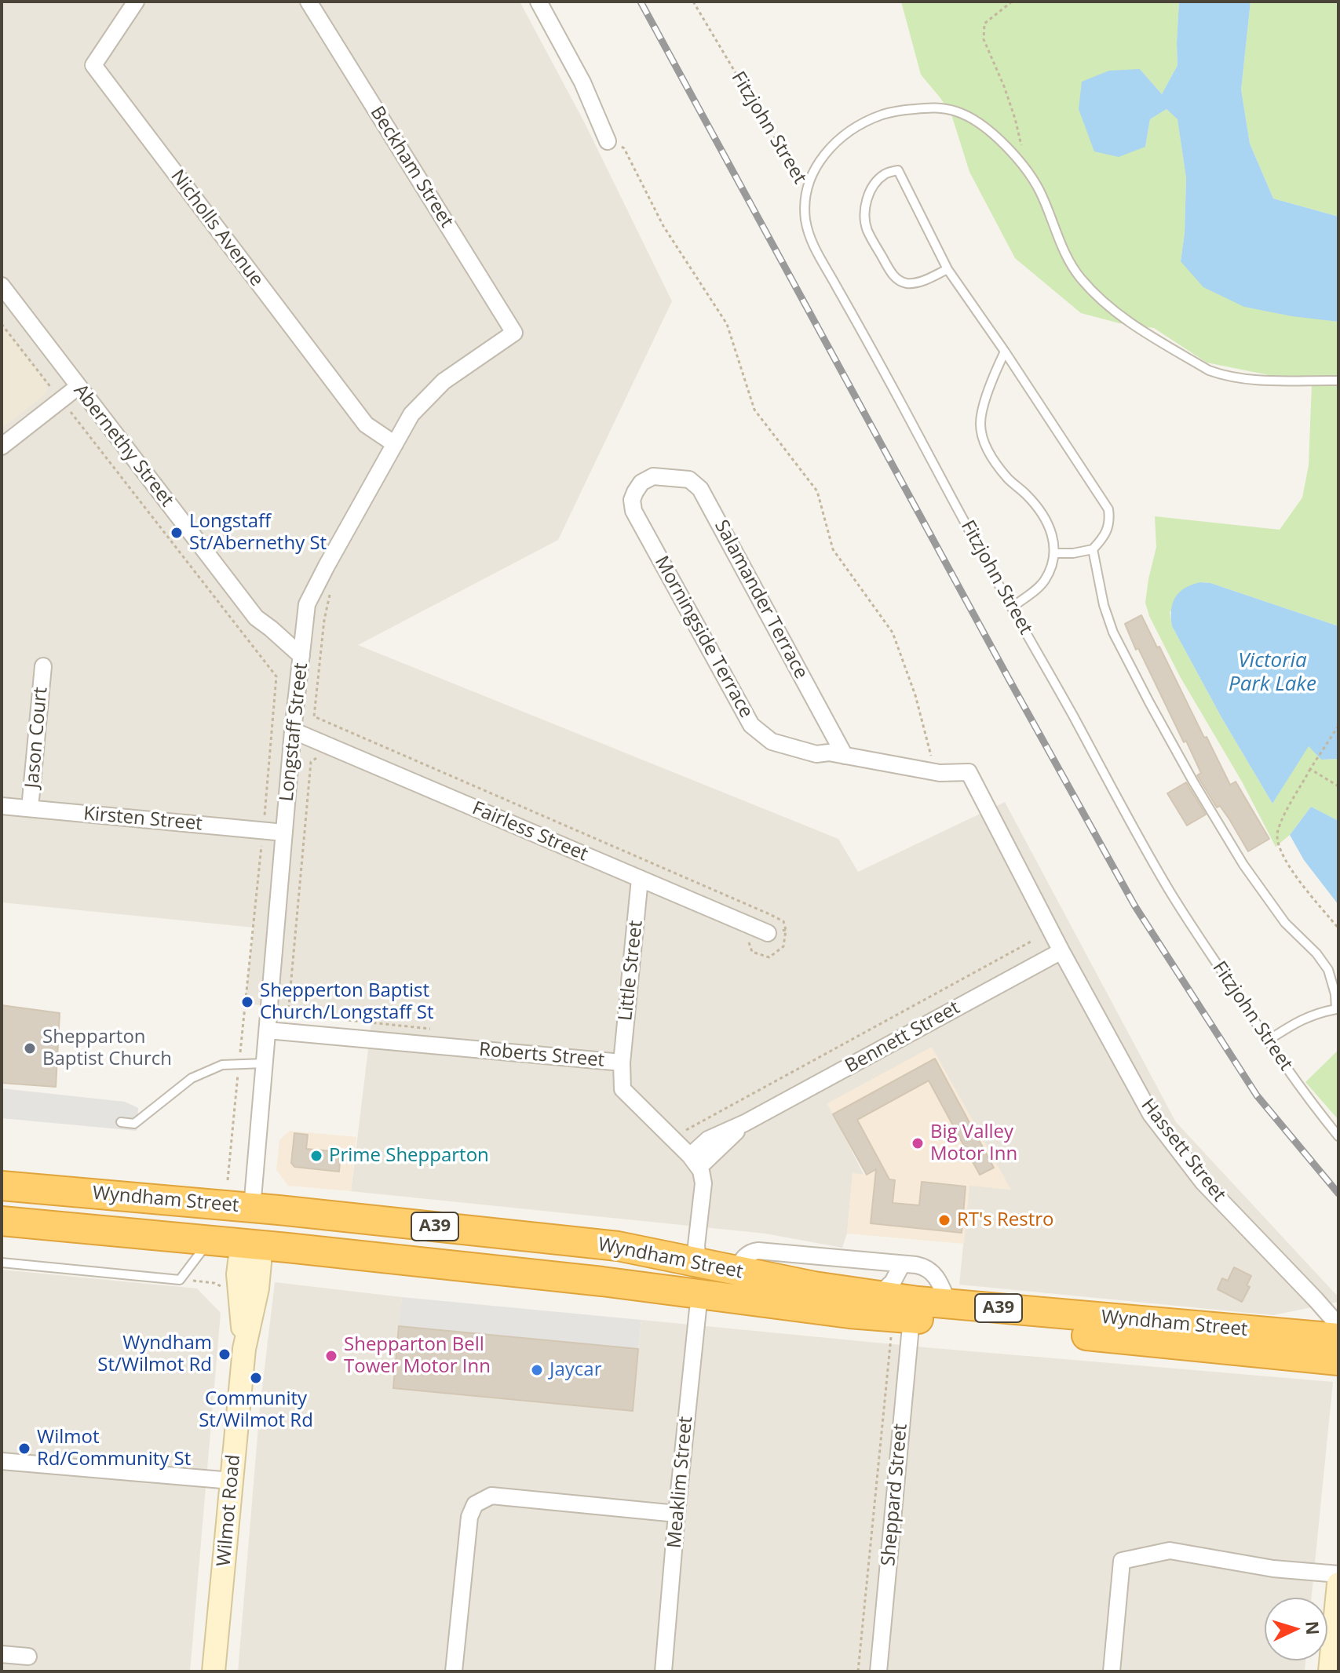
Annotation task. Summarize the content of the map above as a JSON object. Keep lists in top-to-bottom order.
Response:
{
  "streets": {
    "highway": ["Wyndham Street", "A39"],
    "street": [
      "Beckham Street",
      "Nicholls Avenue",
      "Abernethy Street",
      "Salamander Terrace",
      "Morningside Terrace",
      "Longstaff Street",
      "Jason Court",
      "Kirsten Street",
      "Fairless Street",
      "Little Street",
      "Bennett Street",
      "Roberts Street",
      "Hassett Street",
      "Meaklim Street",
      "Sheppard Street",
      "Wilmot Road"
    ],
    "lane": ["Fitzjohn Street"]
  },
  "crossings": [
    ["Beckham Street", "Longstaff Street"],
    ["Nicholls Avenue", "Longstaff Street"],
    ["Abernethy Street", "Longstaff Street"],
    ["Salamander Terrace", "Morningside Terrace"],
    ["Morningside Terrace", "Bennett Street"],
    ["Morningside Terrace", "Hassett Street"],
    ["Longstaff Street", "Kirsten Street"],
    ["Longstaff Street", "Fairless Street"],
    ["Longstaff Street", "Roberts Street"],
    ["Longstaff Street", "Wyndham Street"],
    ["Jason Court", "Kirsten Street"],
    ["Fairless Street", "Little Street"],
    ["Little Street", "Roberts Street"],
    ["Bennett Street", "Roberts Street"],
    ["Bennett Street", "Hassett Street"],
    ["Wyndham Street", "Meaklim Street"],
    ["Wyndham Street", "Sheppard Street"],
    ["Wyndham Street", "Wilmot Road"]
  ],
  "water": ["Victoria Park Lake"],
  "places": [
    "Longstaff St/Abernethy St",
    "Shepperton Baptist Church/Longstaff St",
    "Shepparton Baptist Church",
    "Big Valley Motor Inn",
    "Prime Shepparton",
    "RT's Restro",
    "Wyndham St/Wilmot Rd",
    "Shepparton Bell Tower Motor Inn",
    "Jaycar",
    "Community St/Wilmot Rd",
    "Wilmot Rd/Community St"
  ],
  "north": "right"
}
